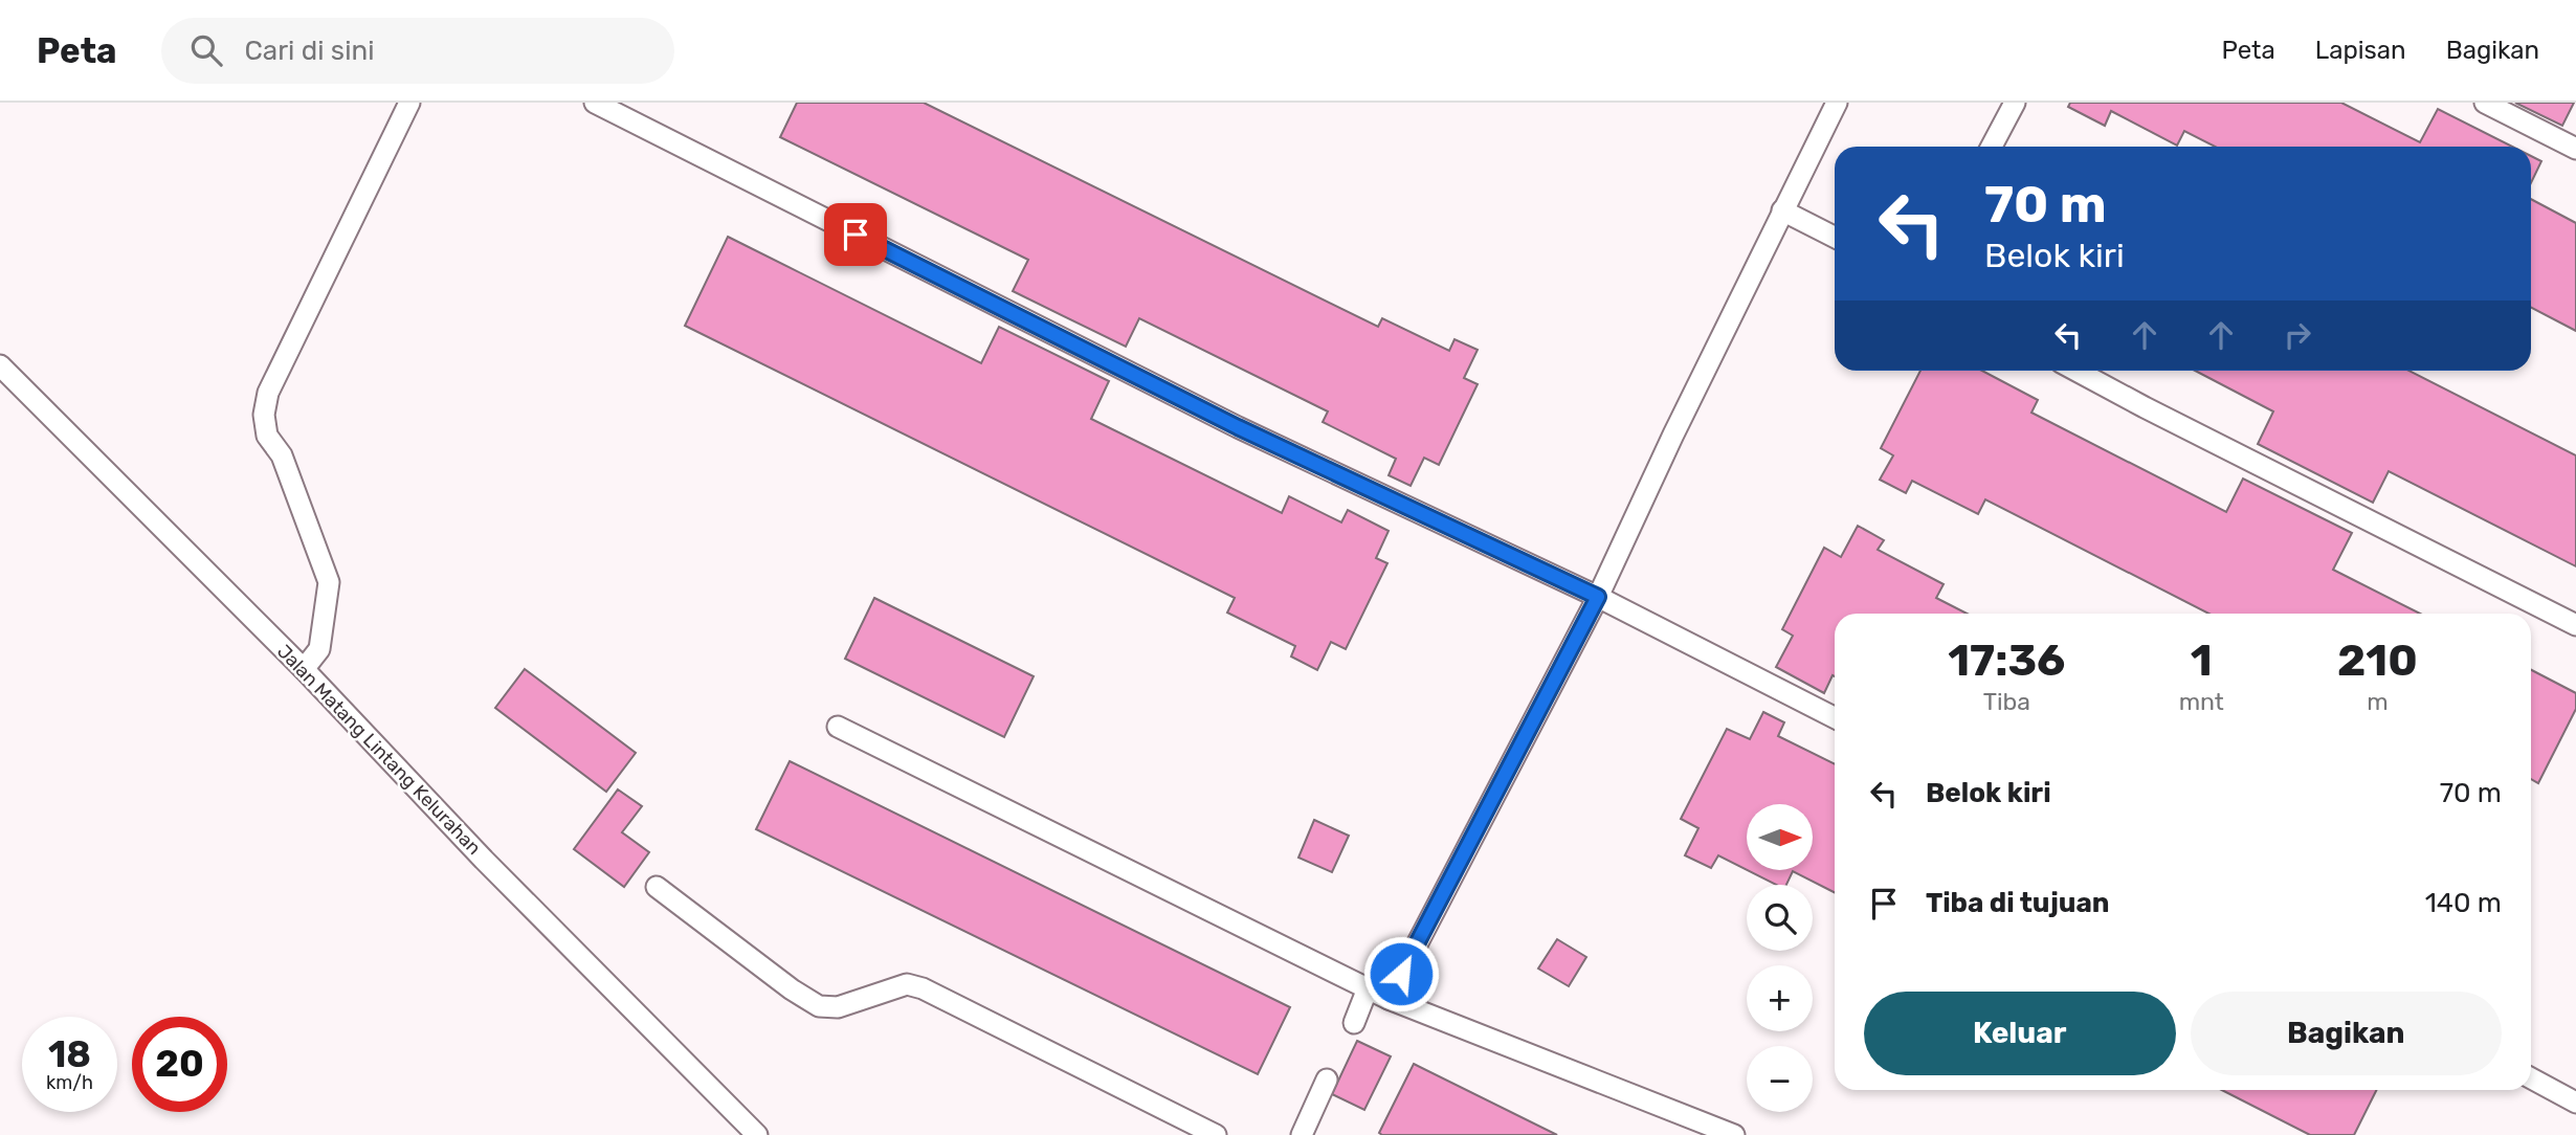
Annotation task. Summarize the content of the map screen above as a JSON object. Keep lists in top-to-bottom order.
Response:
{
  "streets": {
    "lane": ["Jalan Matang Lintang Kelurahan"]
  },
  "north": "right",
  "page": {
    "header": "Peta",
    "search": "Cari di sini",
    "nav": ["Peta", "Lapisan", "Bagikan"],
    "turn": ["70 m", "Belok kiri"],
    "eta": [
      "17:36",
      "Tiba",
      "1",
      "mnt",
      "210",
      "m"
    ],
    "list": [
      {
        "name": "Belok kiri",
        "value": "70 m"
      },
      {
        "name": "Tiba di tujuan",
        "value": "140 m"
      }
    ],
    "map_buttons": ["+", "−"],
    "buttons": ["Keluar", "Bagikan"],
    "speed": "18 km/h",
    "limit": "20"
  }
}
